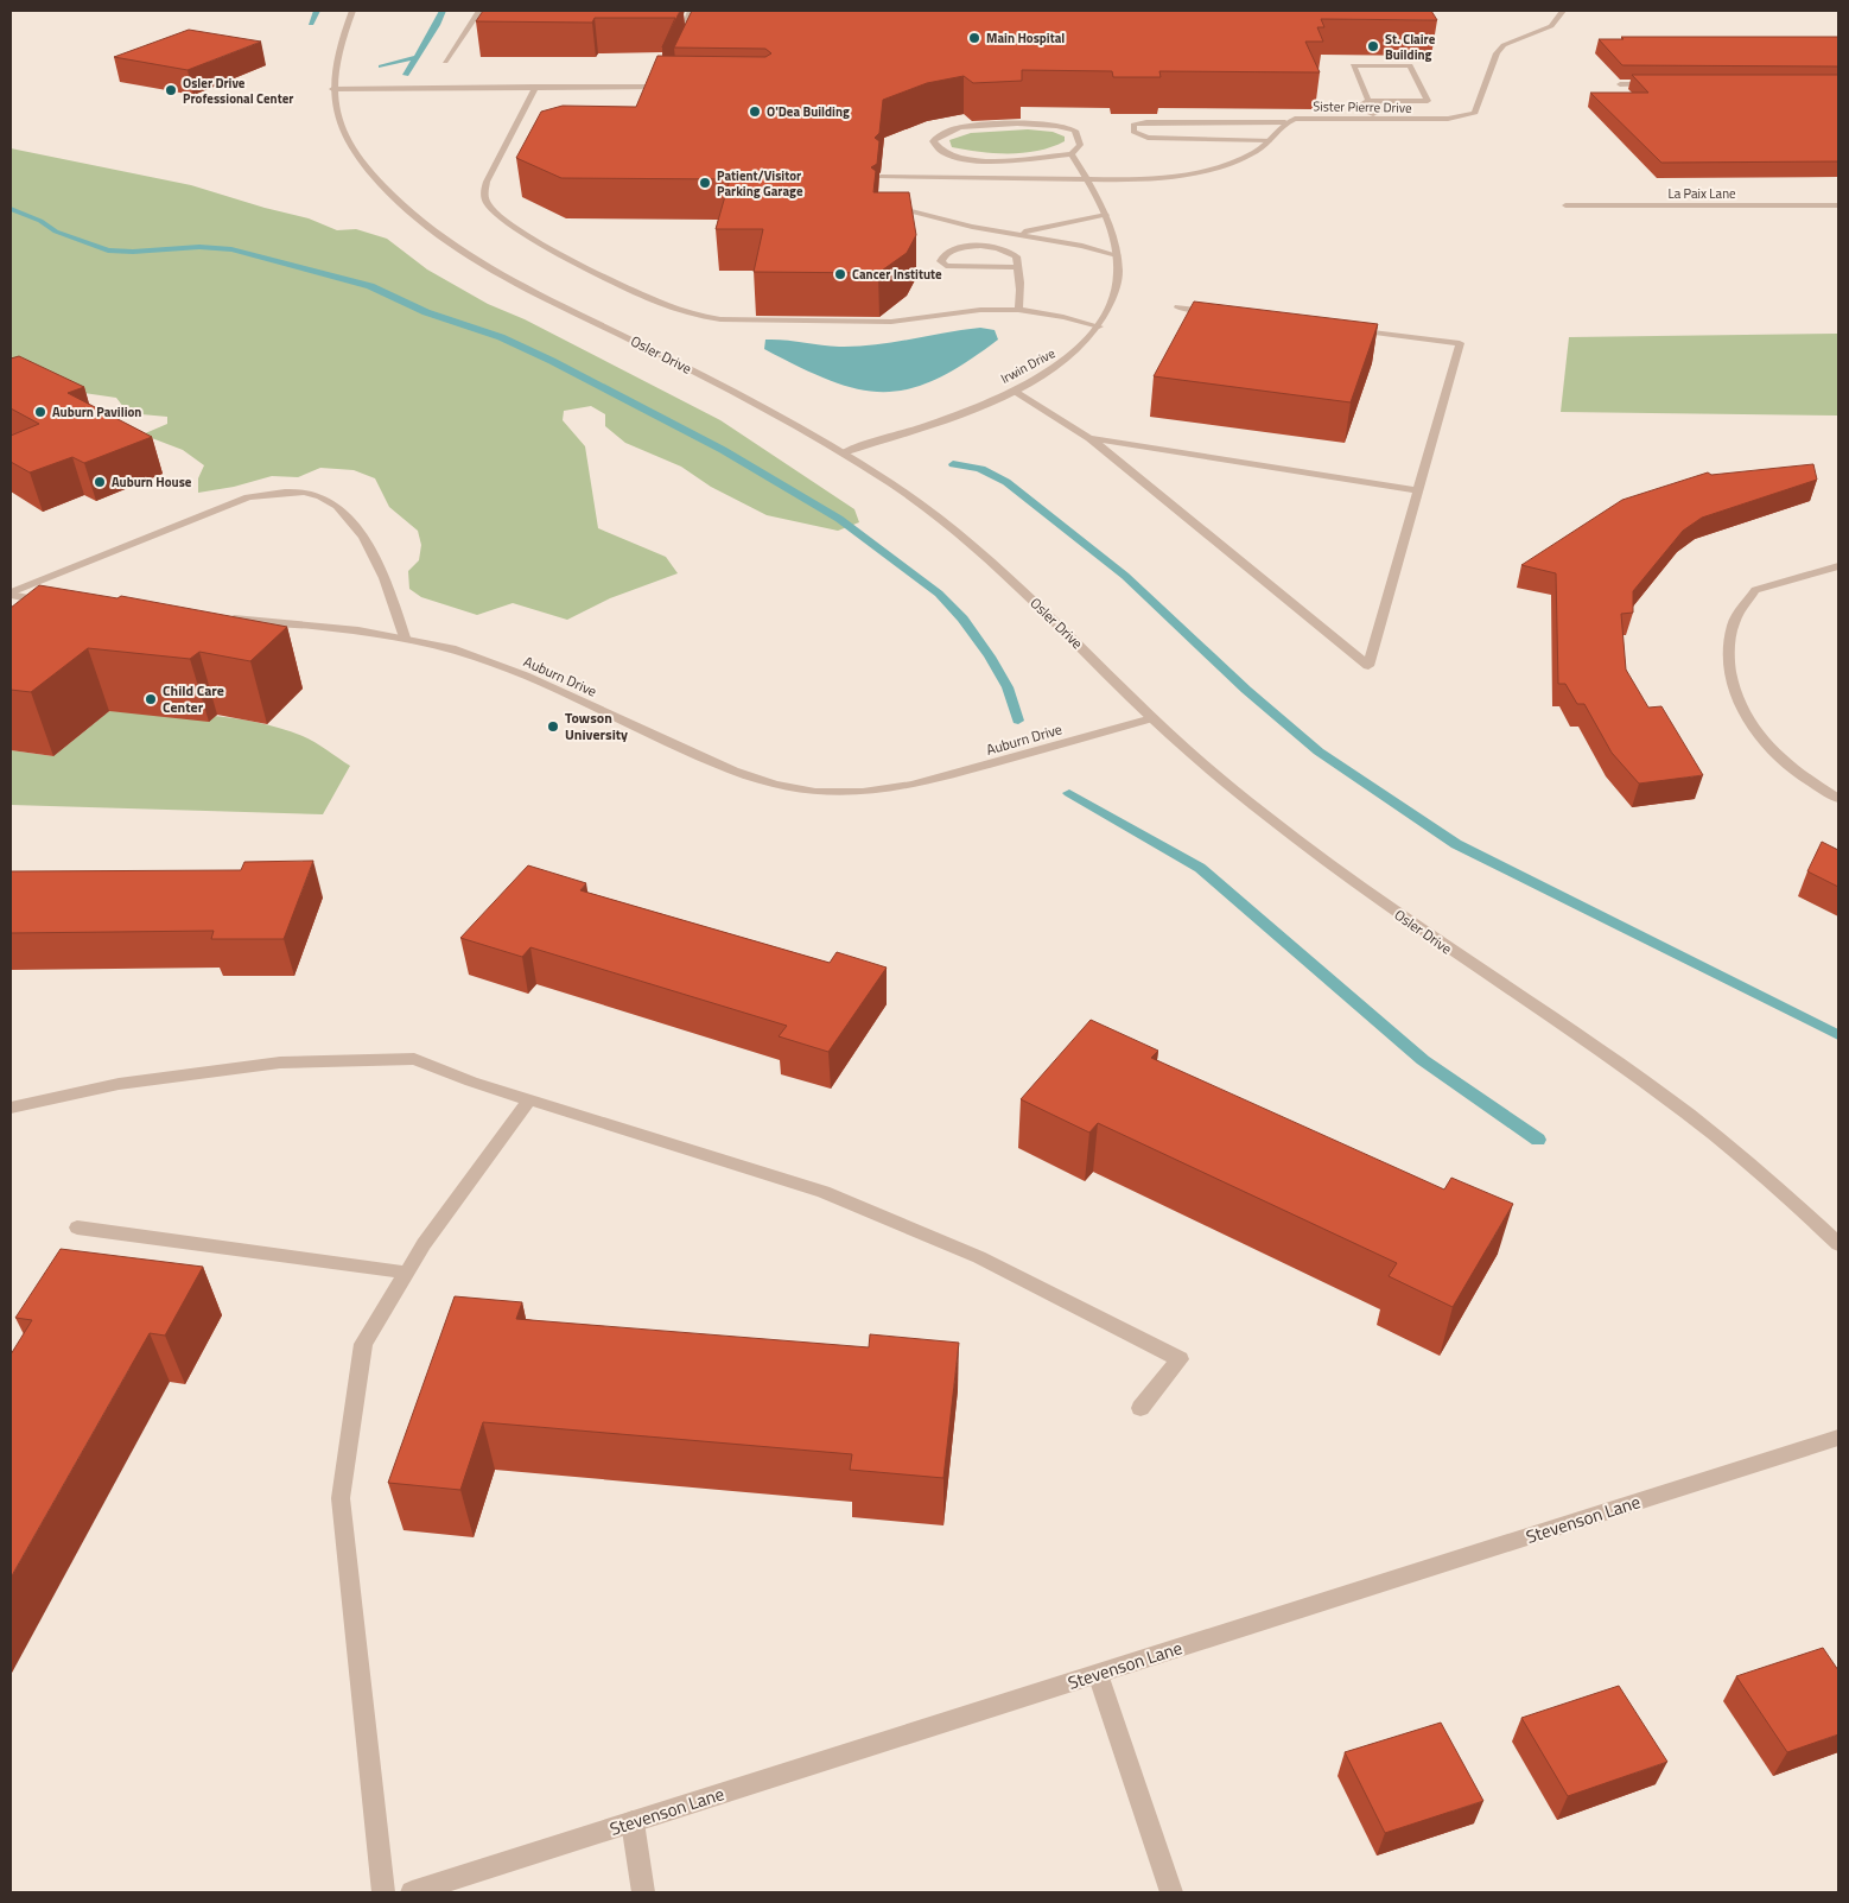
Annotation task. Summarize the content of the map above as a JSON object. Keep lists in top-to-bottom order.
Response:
{
  "streets": {
    "street": [
      "Sister Pierre Drive",
      "La Paix Lane",
      "Osler Drive",
      "Irwin Drive",
      "Auburn Drive",
      "Stevenson Lane"
    ]
  },
  "crossings": [
    ["Osler Drive", "Irwin Drive"],
    ["Osler Drive", "Auburn Drive"]
  ],
  "places": [
    "Main Hospital",
    "St. Claire Building",
    "Osler Drive Professional Center",
    "O'Dea Building",
    "Patient/Visitor Parking Garage",
    "Cancer Institute",
    "Auburn Pavilion",
    "Auburn House",
    "Child Care Center",
    "Towson University"
  ]
}
